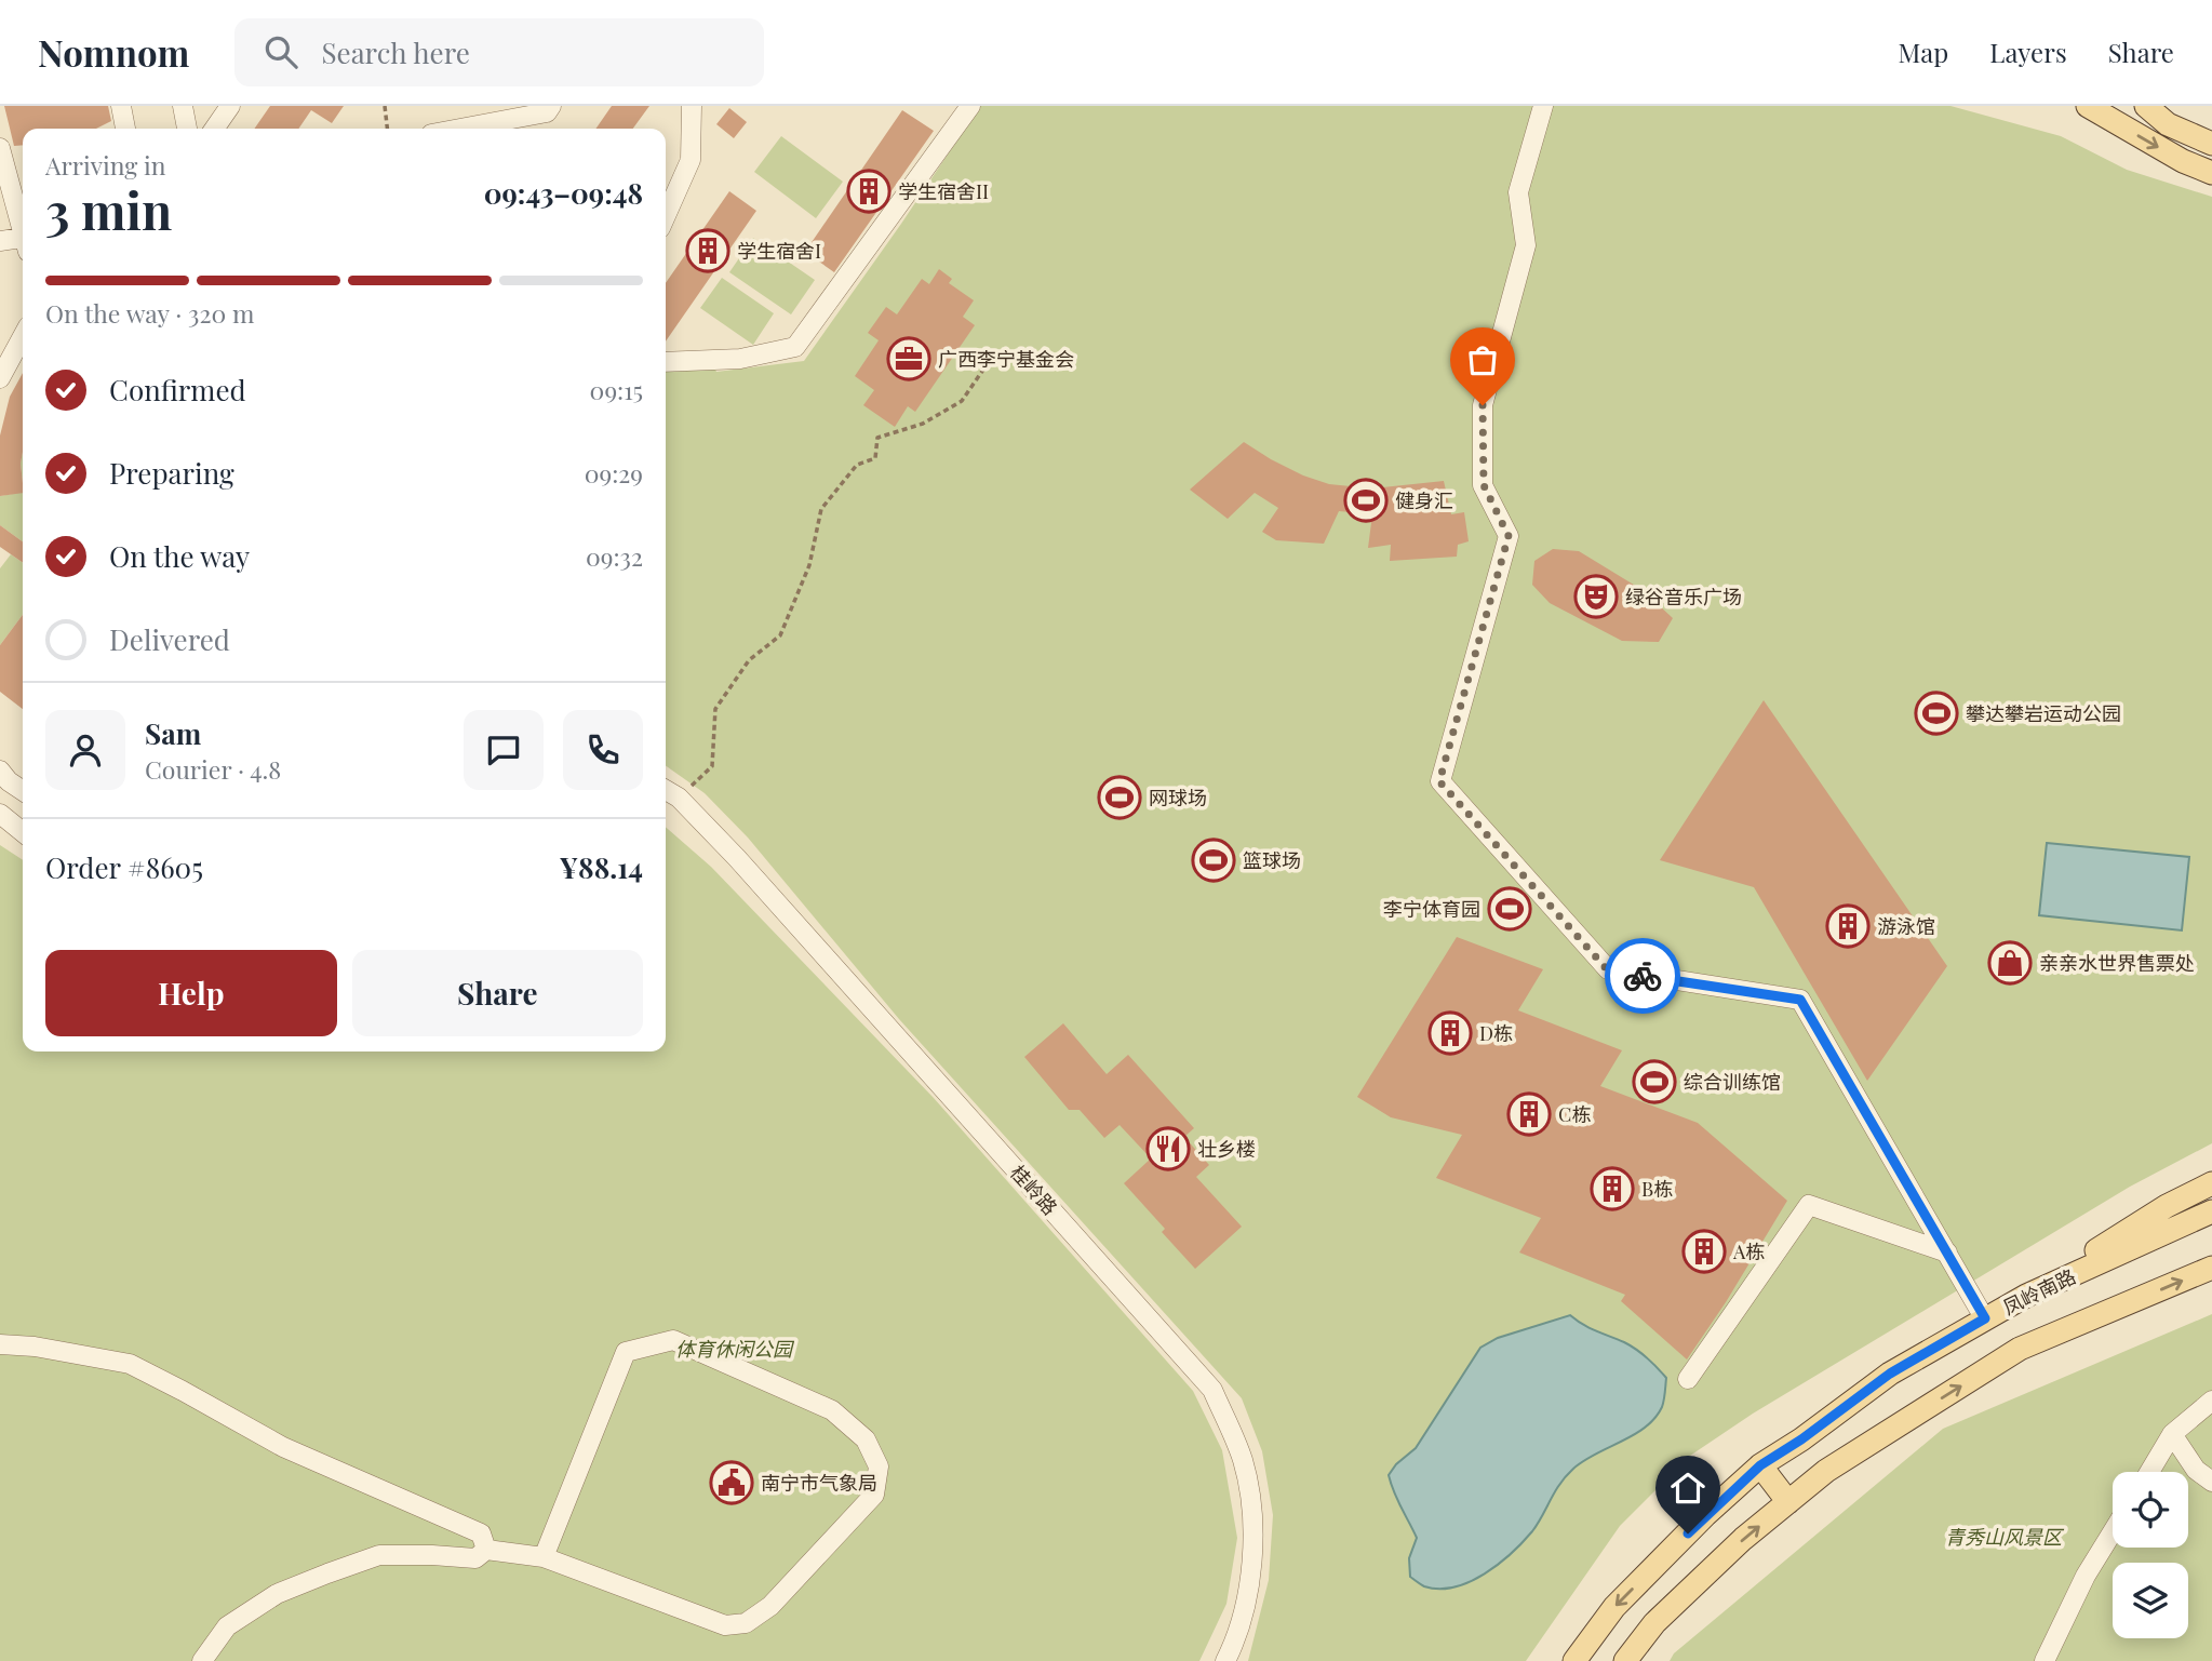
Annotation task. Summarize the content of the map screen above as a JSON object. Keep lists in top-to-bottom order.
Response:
{
  "streets": {
    "main road": ["凤岭南路"],
    "street": ["桂岭路"]
  },
  "parks": ["体育休闲公园", "青秀山风景区"],
  "places": {
    "building": [
      "学生宿舍II",
      "学生宿舍I",
      "游泳馆",
      "D栋",
      "C栋",
      "B栋",
      "A栋"
    ],
    "office": ["广西李宁基金会"],
    "sports": [
      "健身汇",
      "攀达攀岩运动公园",
      "网球场",
      "篮球场",
      "李宁体育园",
      "综合训练馆"
    ],
    "theatre": ["绿谷音乐广场"],
    "shop": ["亲亲水世界售票处"],
    "restaurant": ["壮乡楼"],
    "public building": ["南宁市气象局"]
  },
  "page": {
    "header": "Nomnom",
    "search": "Search here",
    "nav": ["Map", "Layers", "Share"],
    "heading": ["3 min", "Arriving in", "09:43–09:48"],
    "panel": [
      "Sam",
      "Courier · 4.8",
      "Order #8605",
      "¥88.14"
    ],
    "bar": "On the way · 320 m",
    "list": [
      ["Confirmed", "09:15"],
      ["Preparing", "09:29"],
      ["On the way", "09:32"],
      "Delivered"
    ],
    "buttons": ["Help", "Share"]
  }
}
